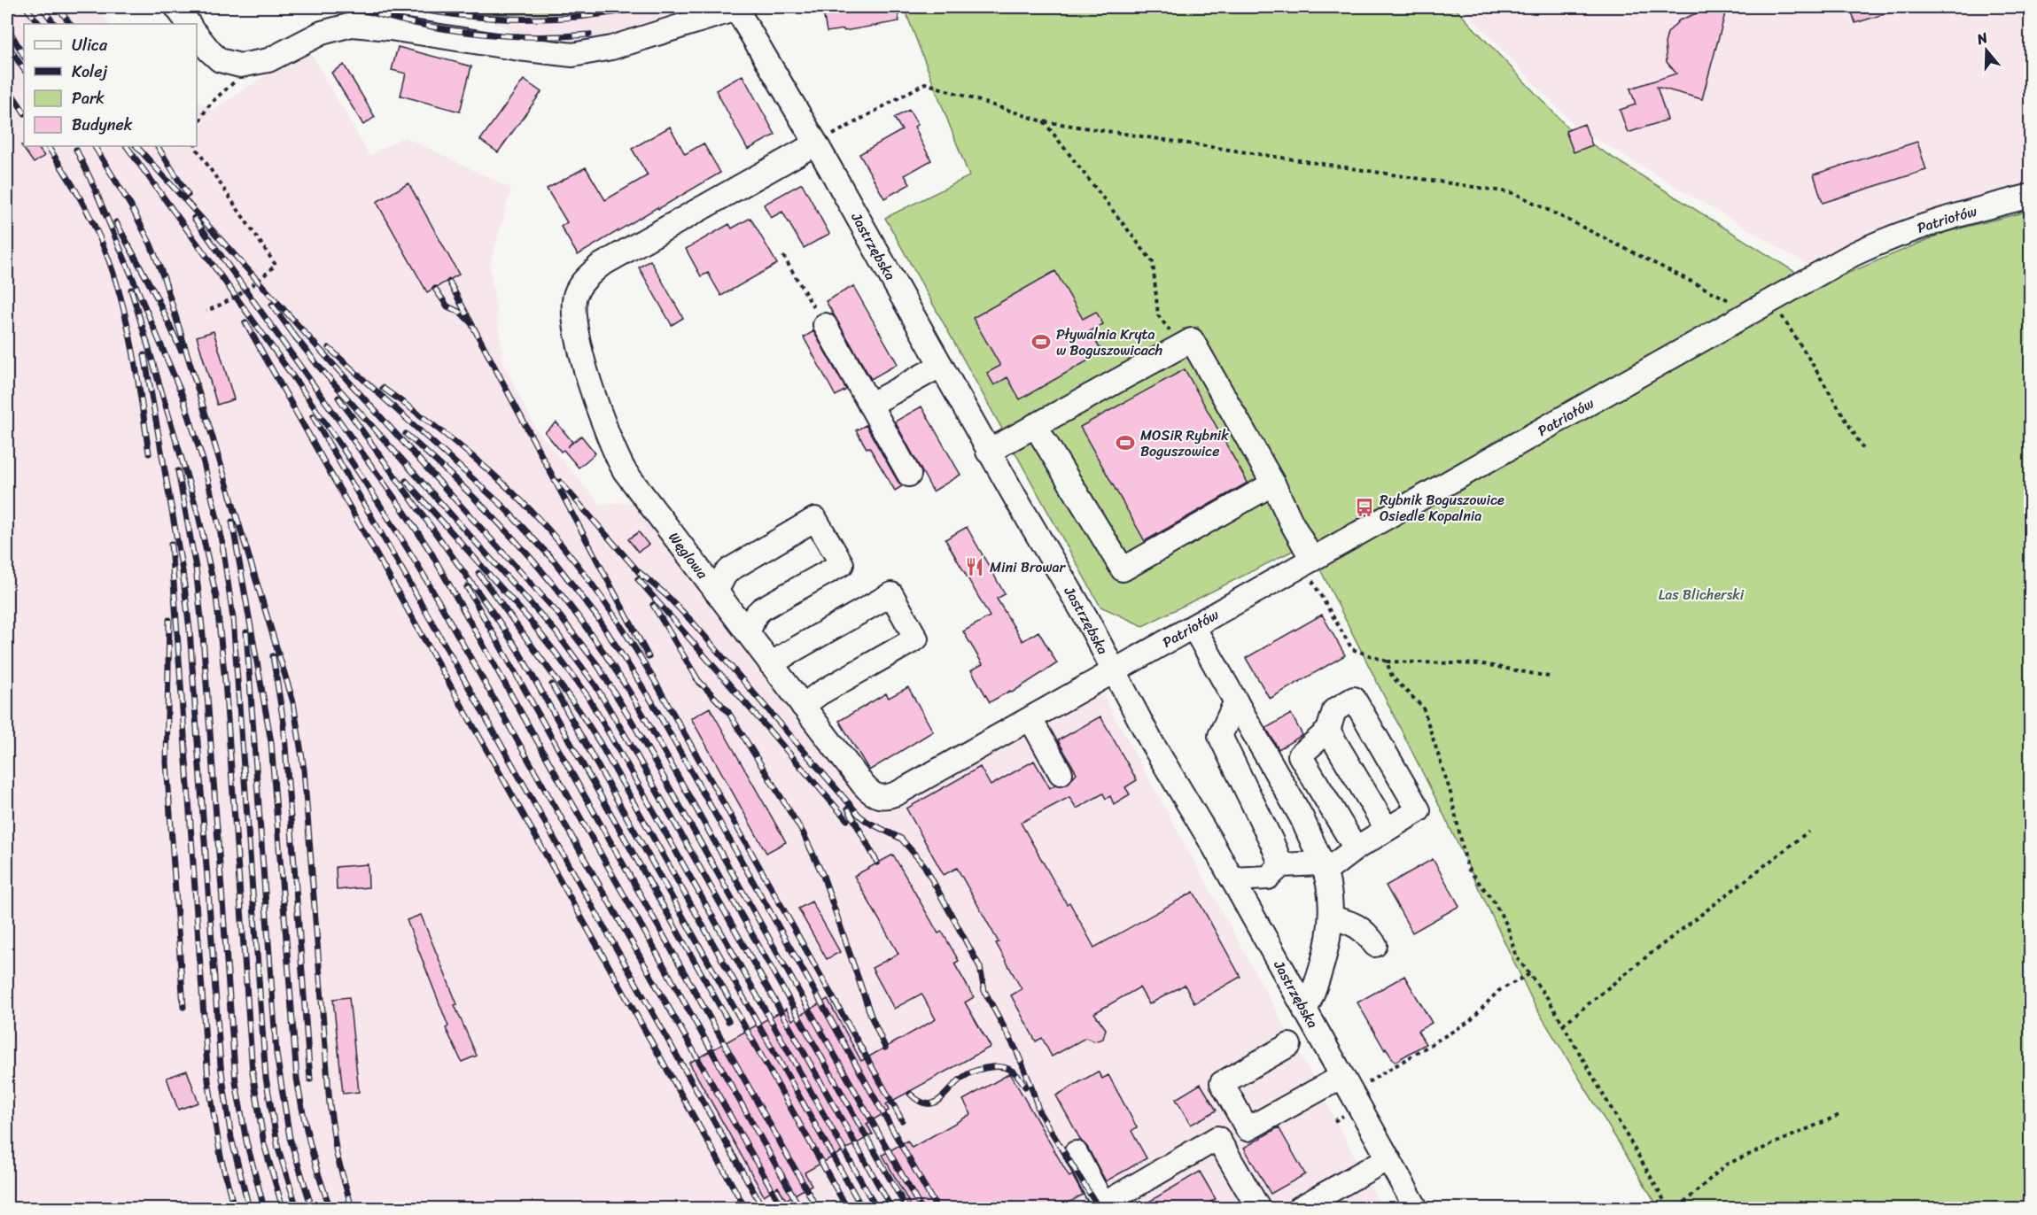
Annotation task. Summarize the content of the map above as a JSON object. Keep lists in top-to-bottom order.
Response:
{
  "streets": {
    "street": ["Patriotów", "Jastrzębska", "Węglowa"]
  },
  "crossings": [
    ["Patriotów", "Jastrzębska"],
    ["Patriotów", "Węglowa"],
    ["Jastrzębska", "Węglowa"]
  ],
  "parks": ["Las Blicherski"],
  "places": {
    "sports": ["Pływalnia Kryta w Boguszowicach", "MOSiR Rybnik Boguszowice"],
    "bus stop": ["Rybnik Boguszowice Osiedle Kopalnia"],
    "restaurant": ["Mini Browar"]
  },
  "legend": [
    "Ulica",
    "Kolej",
    "Park",
    "Budynek"
  ],
  "north": "top"
}
